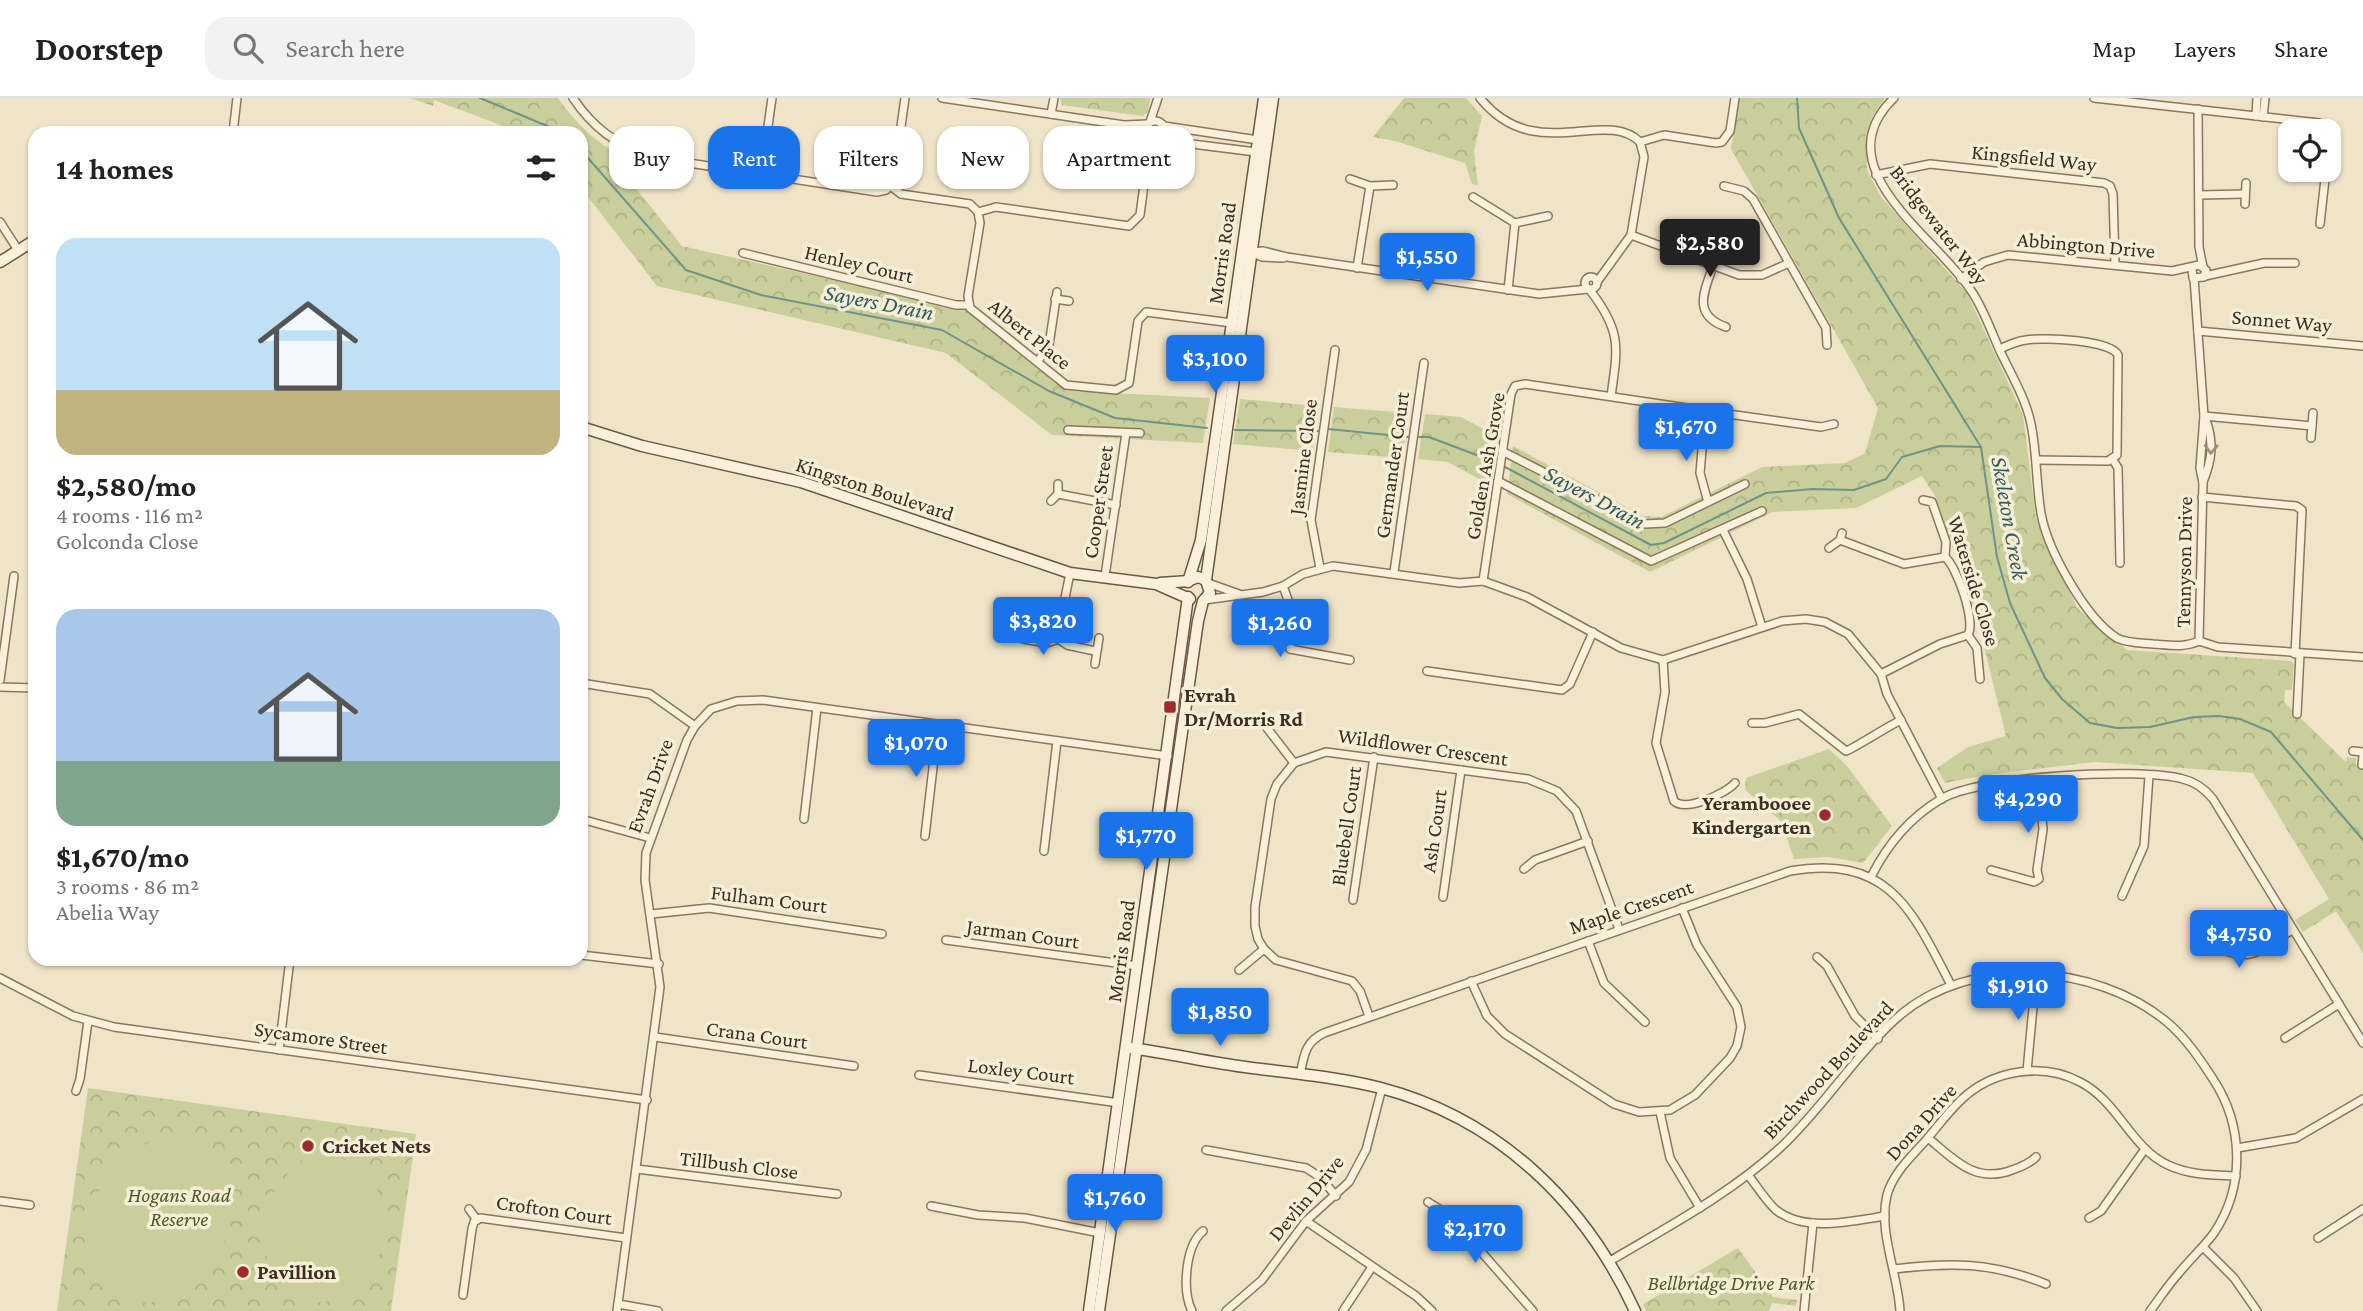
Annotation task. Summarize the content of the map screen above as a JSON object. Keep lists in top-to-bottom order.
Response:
{
  "streets": {
    "street": [
      "Kingsfield Way",
      "Bridgewater Way",
      "Abbington Drive",
      "Morris Road",
      "Henley Court",
      "Sonnet Way",
      "Albert Place",
      "Jasmine Close",
      "Germander Court",
      "Golden Ash Grove",
      "Kingston Boulevard",
      "Cooper Street",
      "Tennyson Drive",
      "Waterside Close",
      "Wildflower Crescent",
      "Evrah Drive",
      "Bluebell Court",
      "Ash Court",
      "Fulham Court",
      "Maple Crescent",
      "Jarman Court",
      "Crana Court",
      "Sycamore Street",
      "Birchwood Boulevard",
      "Loxley Court",
      "Dona Drive",
      "Tillbush Close",
      "Devlin Drive",
      "Crofton Court"
    ]
  },
  "crossings": [
    ["Kingsfield Way", "Bridgewater Way"],
    ["Kingsfield Way", "Abbington Drive"],
    ["Bridgewater Way", "Abbington Drive"],
    ["Bridgewater Way", "Tennyson Drive"],
    ["Abbington Drive", "Tennyson Drive"],
    ["Morris Road", "Albert Place"],
    ["Morris Road", "Kingston Boulevard"],
    ["Morris Road", "Evrah Drive"],
    ["Morris Road", "Jarman Court"],
    ["Morris Road", "Loxley Court"],
    ["Henley Court", "Albert Place"],
    ["Sonnet Way", "Tennyson Drive"],
    ["Kingston Boulevard", "Cooper Street"],
    ["Wildflower Crescent", "Bluebell Court"],
    ["Wildflower Crescent", "Ash Court"],
    ["Wildflower Crescent", "Maple Crescent"],
    ["Evrah Drive", "Fulham Court"],
    ["Evrah Drive", "Crana Court"],
    ["Evrah Drive", "Sycamore Street"],
    ["Evrah Drive", "Tillbush Close"],
    ["Evrah Drive", "Crofton Court"],
    ["Maple Crescent", "Birchwood Boulevard"],
    ["Birchwood Boulevard", "Dona Drive"]
  ],
  "water": ["Sayers Drain", "Skeleton Creek"],
  "parks": ["Hogans Road Reserve", "Bellbridge Drive Park"],
  "places": {
    "transit": ["Evrah Dr/Morris Rd"],
    "other": ["Yerambooee Kindergarten", "Cricket Nets", "Pavillion"]
  },
  "page": {
    "header": "Doorstep",
    "search": "Search here",
    "nav": ["Map", "Layers", "Share"],
    "chip": [
      "Buy",
      "Rent",
      "Filters",
      "New",
      "Apartment"
    ],
    "heading": "14 homes",
    "list": [
      {
        "name": "$2,580/mo",
        "note": "4 rooms · 116 m² · Golconda Close"
      },
      {
        "name": "$1,670/mo",
        "note": "3 rooms · 86 m² · Abelia Way"
      }
    ],
    "price": [
      "$2,580",
      "$1,550",
      "$3,100",
      "$1,670",
      "$3,820",
      "$1,260",
      "$1,070",
      "$4,290",
      "$1,770",
      "$4,750",
      "$1,910",
      "$1,850",
      "$1,760",
      "$2,170"
    ]
  }
}
